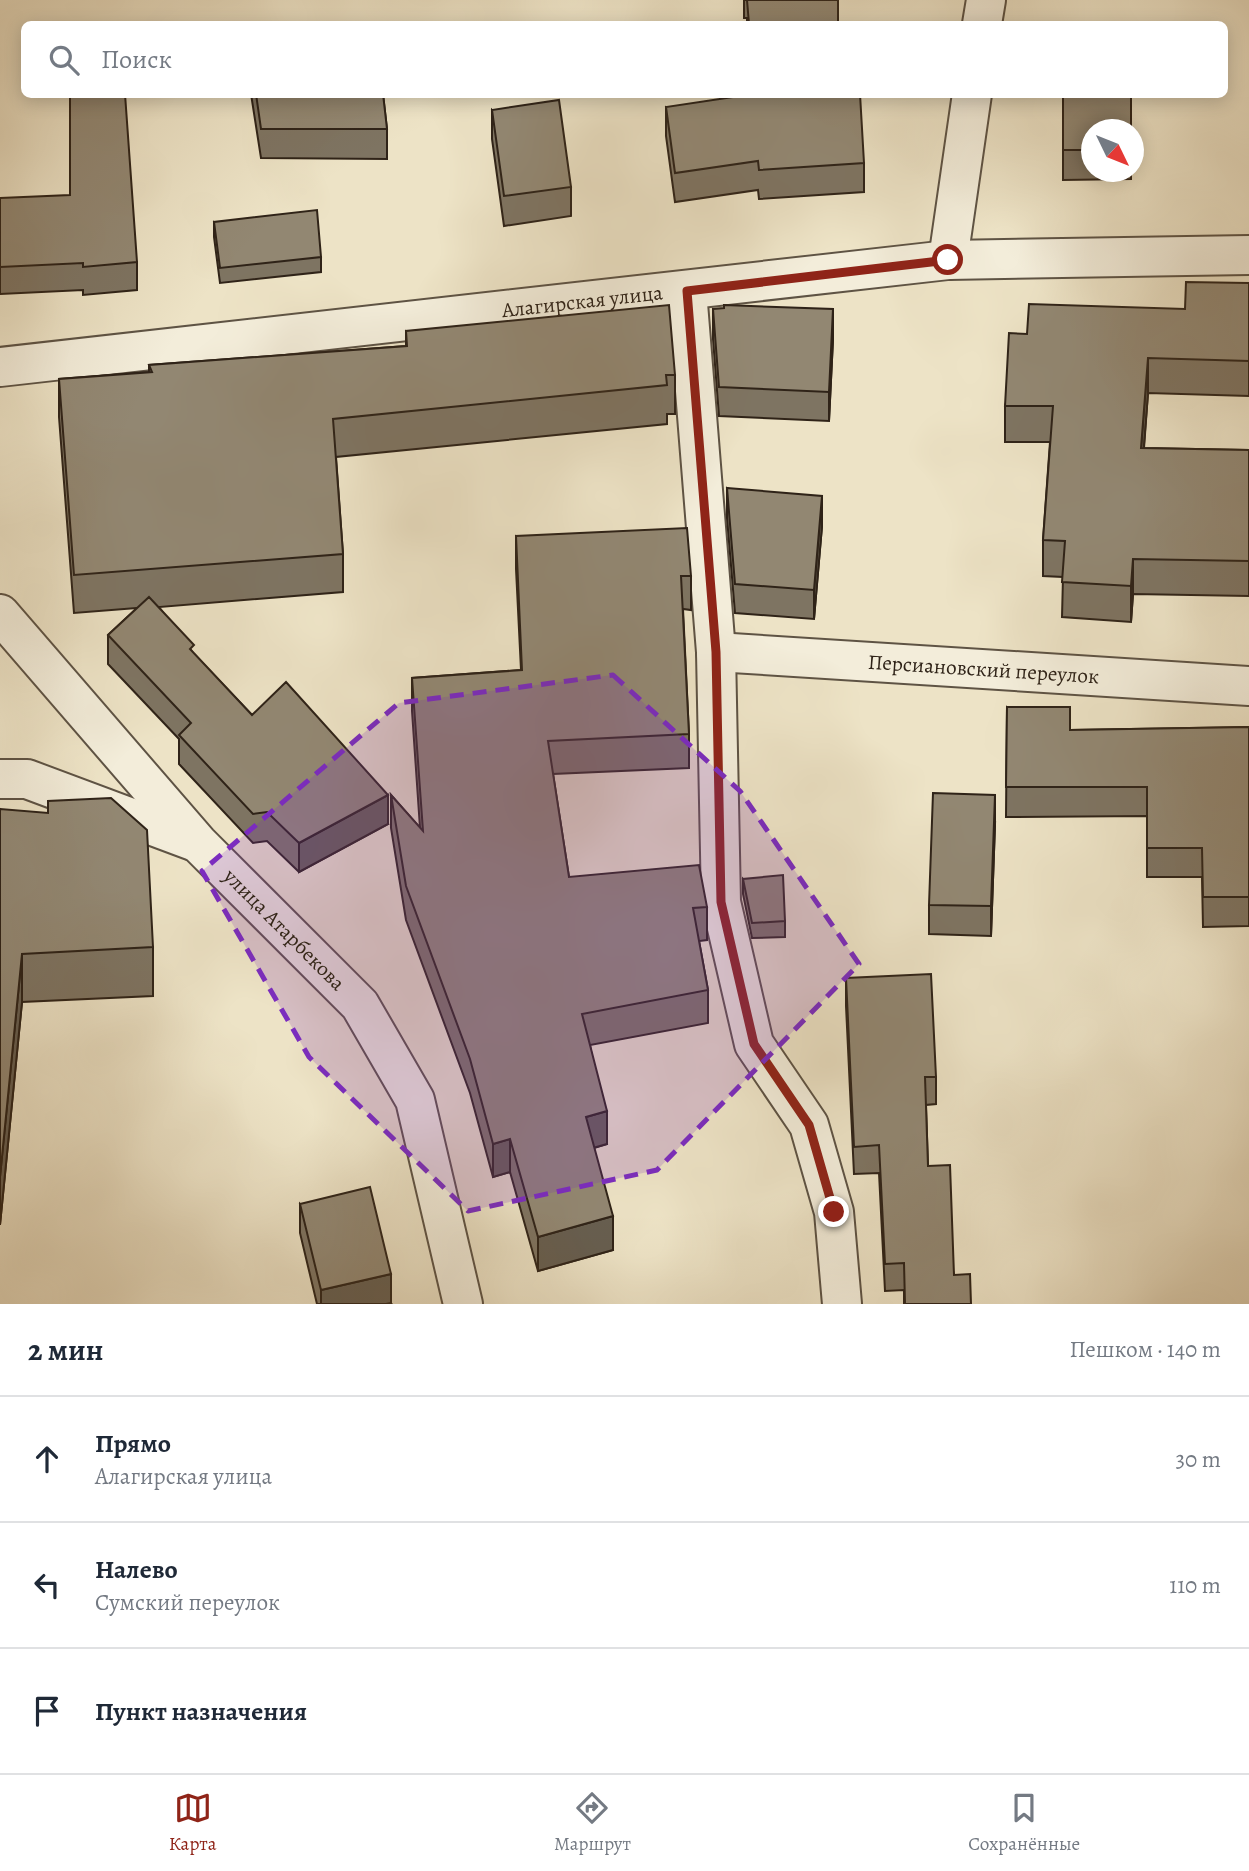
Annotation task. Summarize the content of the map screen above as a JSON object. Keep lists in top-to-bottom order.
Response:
{
  "streets": {
    "street": ["Алагирская улица", "Персиановский переулок", "улица Атарбекова"]
  },
  "north": "bottom right",
  "page": {
    "search": "Поиск",
    "heading": ["2 мин", "Пешком · 140 m"],
    "list": [
      ["Прямо", "Алагирская улица", "30 m"],
      ["Налево", "Сумский переулок", "110 m"],
      "Пункт назначения"
    ],
    "nav": ["Карта", "Маршрут", "Сохранённые"]
  }
}
